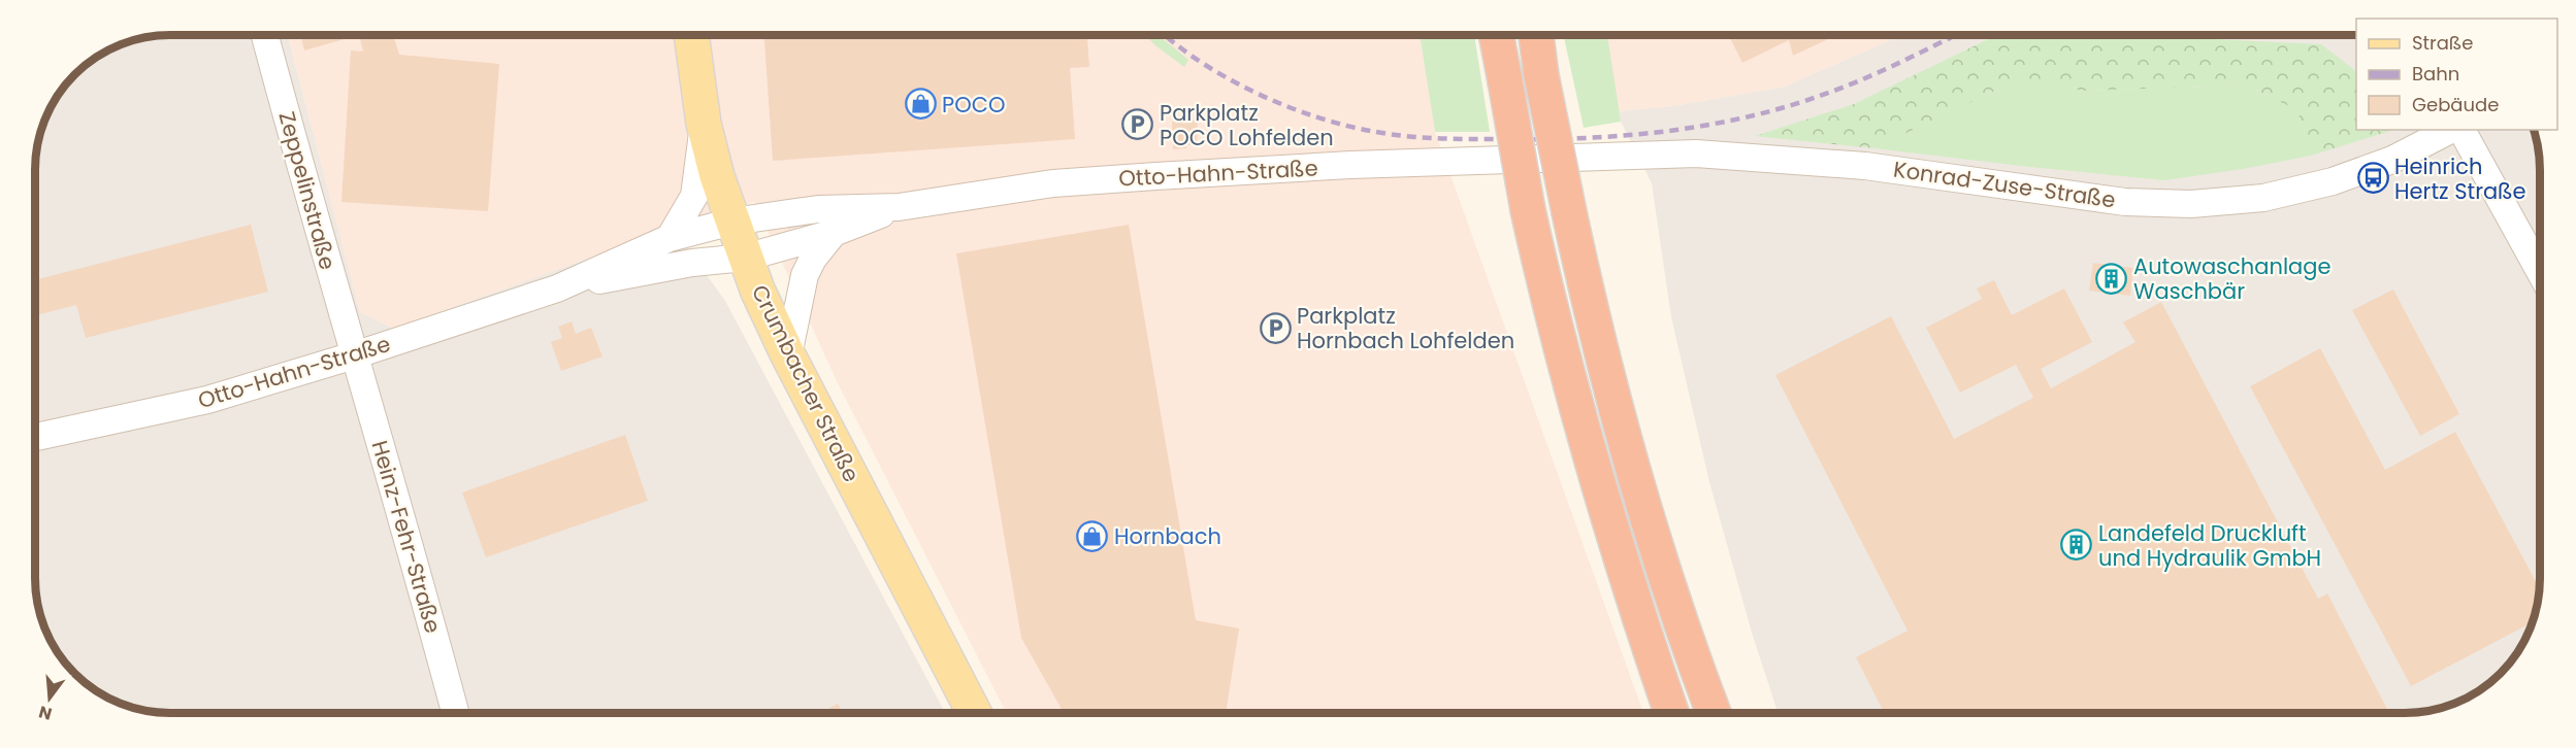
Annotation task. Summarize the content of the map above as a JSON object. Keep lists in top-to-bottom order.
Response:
{
  "streets": {
    "main road": ["Crumbacher Straße"],
    "street": [
      "Otto-Hahn-Straße",
      "Konrad-Zuse-Straße",
      "Zeppelinstraße",
      "Heinz-Fehr-Straße"
    ]
  },
  "crossings": [
    ["Otto-Hahn-Straße", "Konrad-Zuse-Straße"],
    ["Otto-Hahn-Straße", "Zeppelinstraße"],
    ["Otto-Hahn-Straße", "Crumbacher Straße"],
    ["Otto-Hahn-Straße", "Heinz-Fehr-Straße"],
    ["Zeppelinstraße", "Heinz-Fehr-Straße"]
  ],
  "places": {
    "shop": ["POCO", "Hornbach"],
    "parking": ["Parkplatz POCO Lohfelden", "Parkplatz Hornbach Lohfelden"],
    "bus stop": ["Heinrich Hertz Straße"],
    "building": ["Autowaschanlage Waschbär", "Landefeld Druckluft und Hydraulik GmbH"]
  },
  "legend": ["Straße", "Bahn", "Gebäude"],
  "north": "bottom"
}
